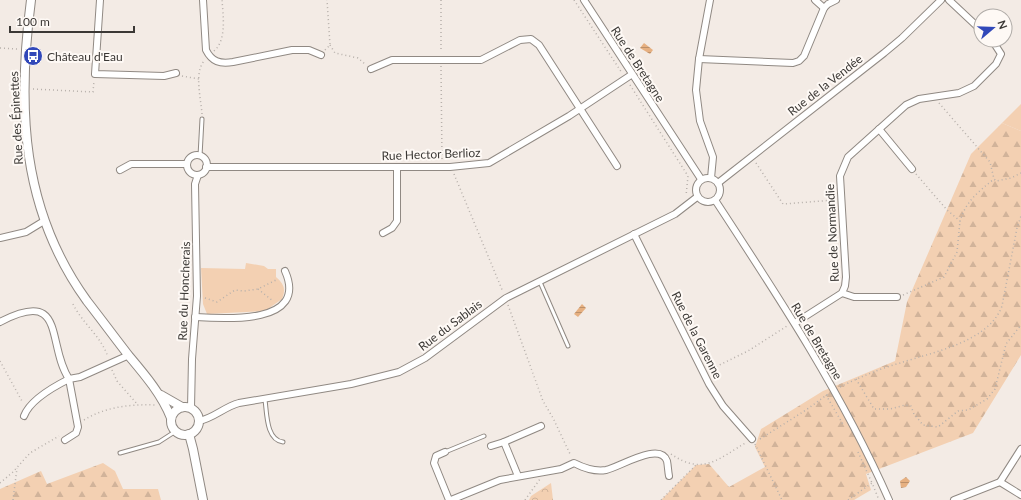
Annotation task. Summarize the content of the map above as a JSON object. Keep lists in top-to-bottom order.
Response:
{
  "streets": {
    "street": [
      "Rue de Bretagne",
      "Rue de la Vendée",
      "Rue des Épinettes",
      "Rue Hector Berlioz",
      "Rue de Normandie",
      "Rue du Honcherais",
      "Rue du Sablais",
      "Rue de la Garenne"
    ]
  },
  "crossings": [
    ["Rue de Bretagne", "Rue de la Vendée"],
    ["Rue de Bretagne", "Rue Hector Berlioz"],
    ["Rue de Bretagne", "Rue de Normandie"],
    ["Rue de Bretagne", "Rue du Sablais"],
    ["Rue de la Vendée", "Rue du Sablais"],
    ["Rue des Épinettes", "Rue du Honcherais"],
    ["Rue des Épinettes", "Rue du Sablais"],
    ["Rue Hector Berlioz", "Rue du Honcherais"],
    ["Rue du Honcherais", "Rue du Sablais"],
    ["Rue du Sablais", "Rue de la Garenne"]
  ],
  "places": {
    "bus stop": ["Château d'Eau"]
  },
  "scale_bar": "100 m",
  "north": "right"
}
